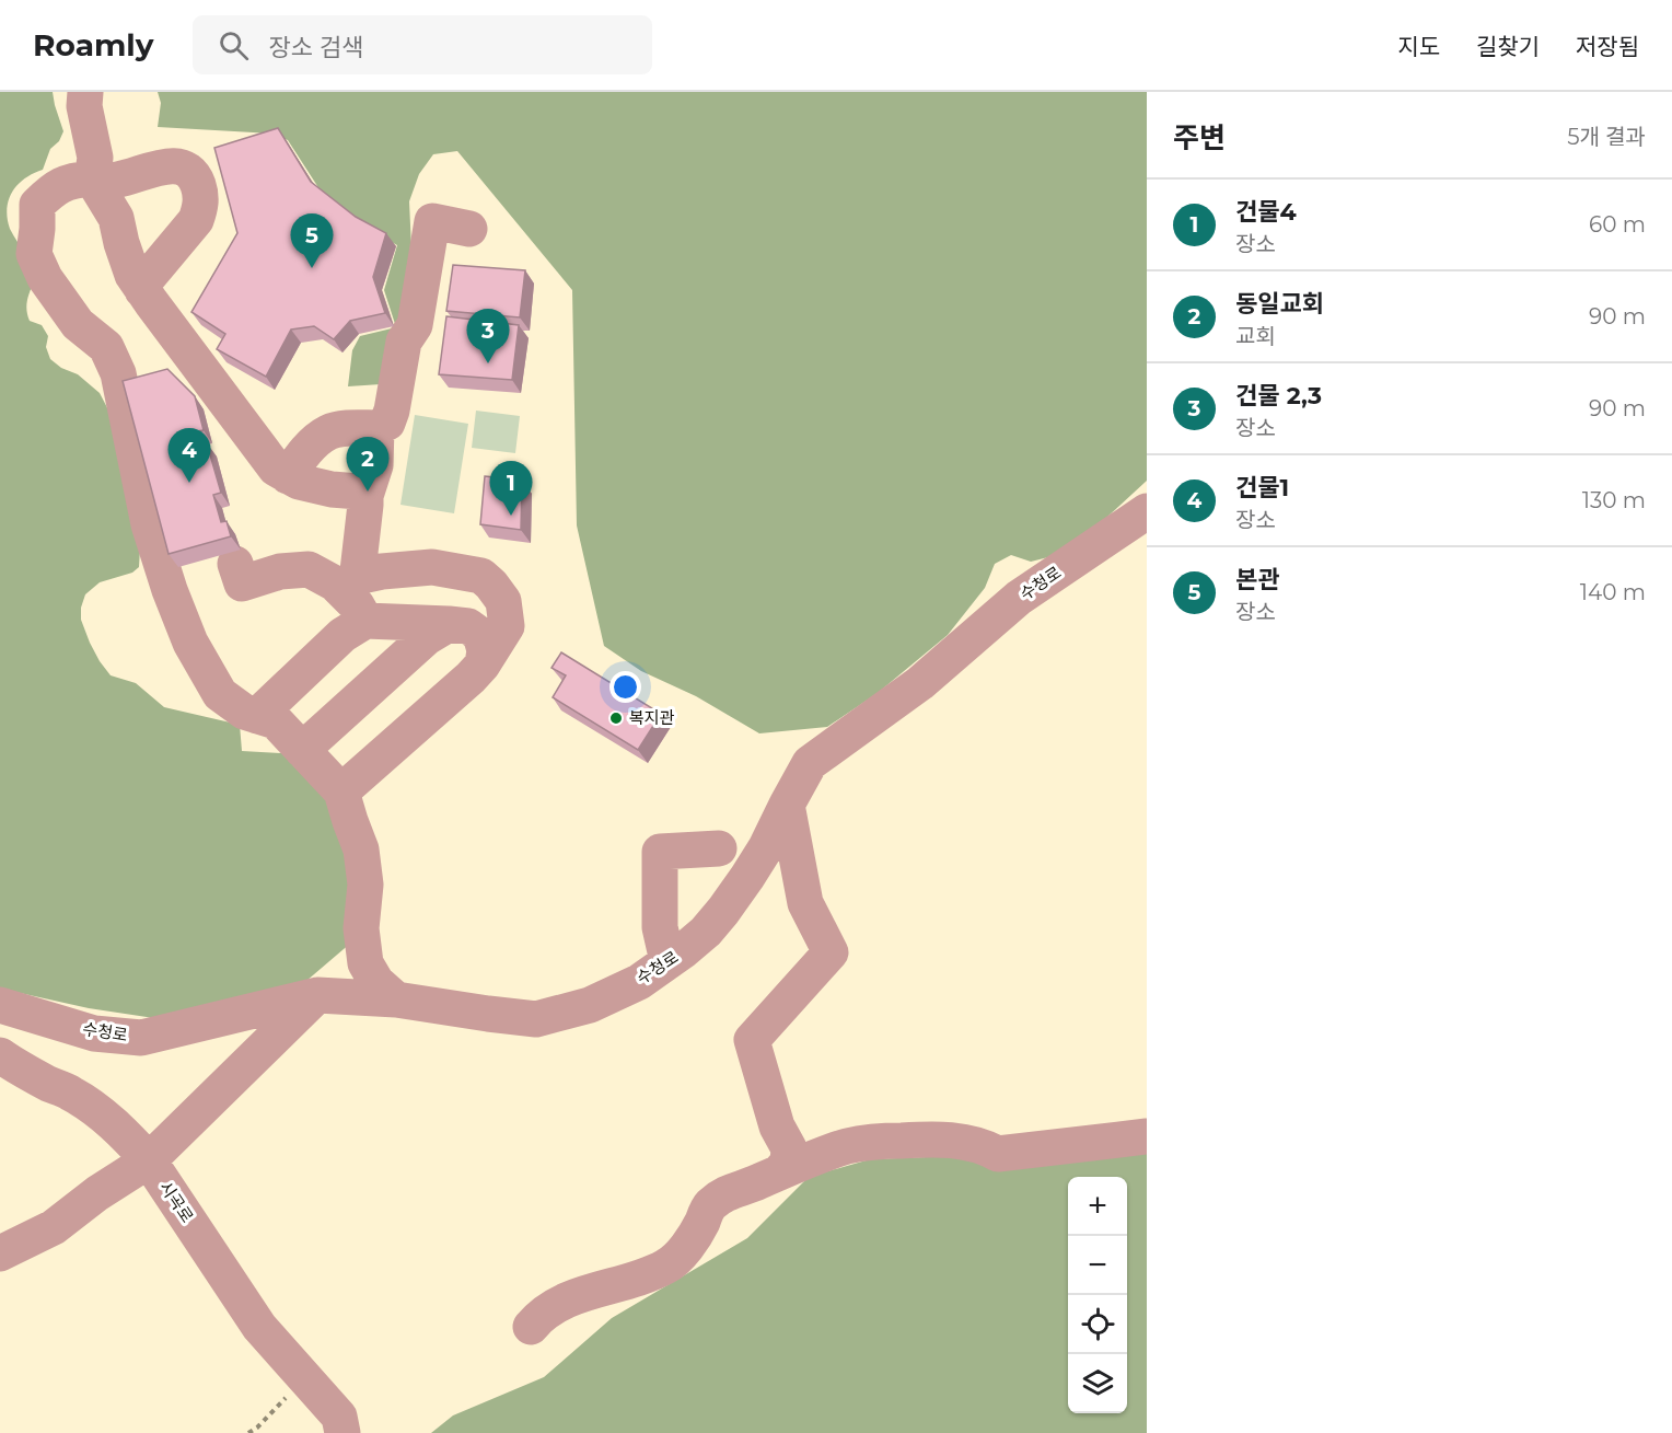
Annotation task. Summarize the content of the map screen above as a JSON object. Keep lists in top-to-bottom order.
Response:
{
  "streets": {
    "street": ["수청로", "시곡로"]
  },
  "places": ["복지관"],
  "page": {
    "header": "Roamly",
    "search": "장소 검색",
    "nav": ["지도", "길찾기", "저장됨"],
    "heading": ["주변", "5개 결과"],
    "list": [
      {
        "mark": "1",
        "name": "건물4",
        "note": "장소",
        "value": "60 m"
      },
      {
        "mark": "2",
        "name": "동일교회",
        "note": "교회",
        "value": "90 m"
      },
      {
        "mark": "3",
        "name": "건물 2,3",
        "note": "장소",
        "value": "90 m"
      },
      {
        "mark": "4",
        "name": "건물1",
        "note": "장소",
        "value": "130 m"
      },
      {
        "mark": "5",
        "name": "본관",
        "note": "장소",
        "value": "140 m"
      }
    ],
    "pins": [
      "5",
      "3",
      "4",
      "2",
      "1"
    ],
    "map_buttons": ["+", "−"]
  }
}
